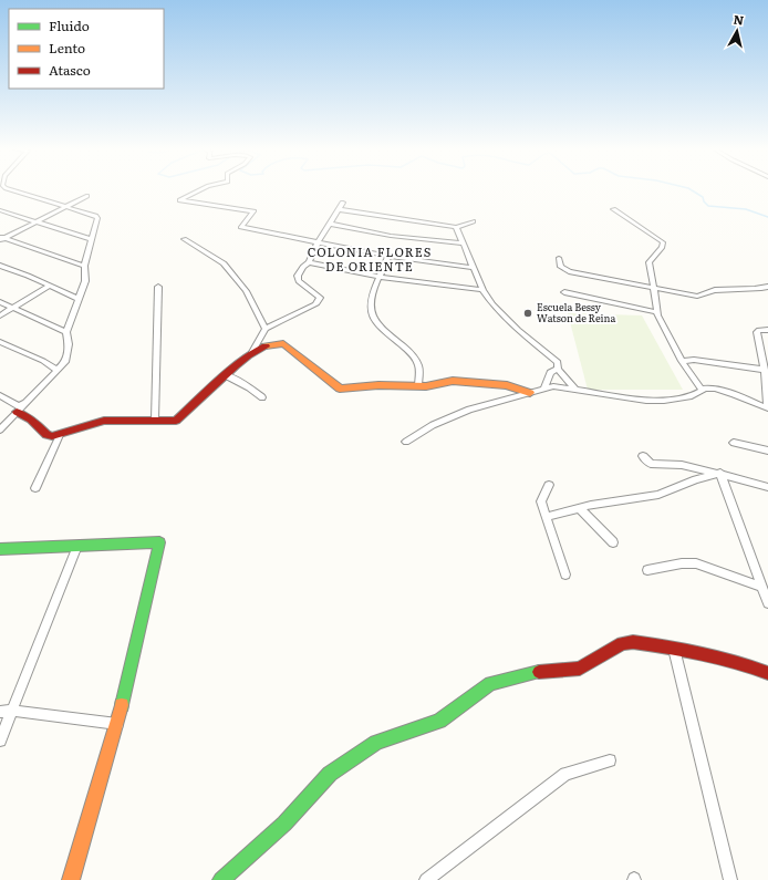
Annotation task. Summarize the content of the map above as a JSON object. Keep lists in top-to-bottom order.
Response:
{
  "districts": ["COLONIA FLORES DE ORIENTE"],
  "places": ["Escuela Bessy Watson de Reina"],
  "legend": ["Fluido", "Lento", "Atasco"],
  "north": "top"
}
